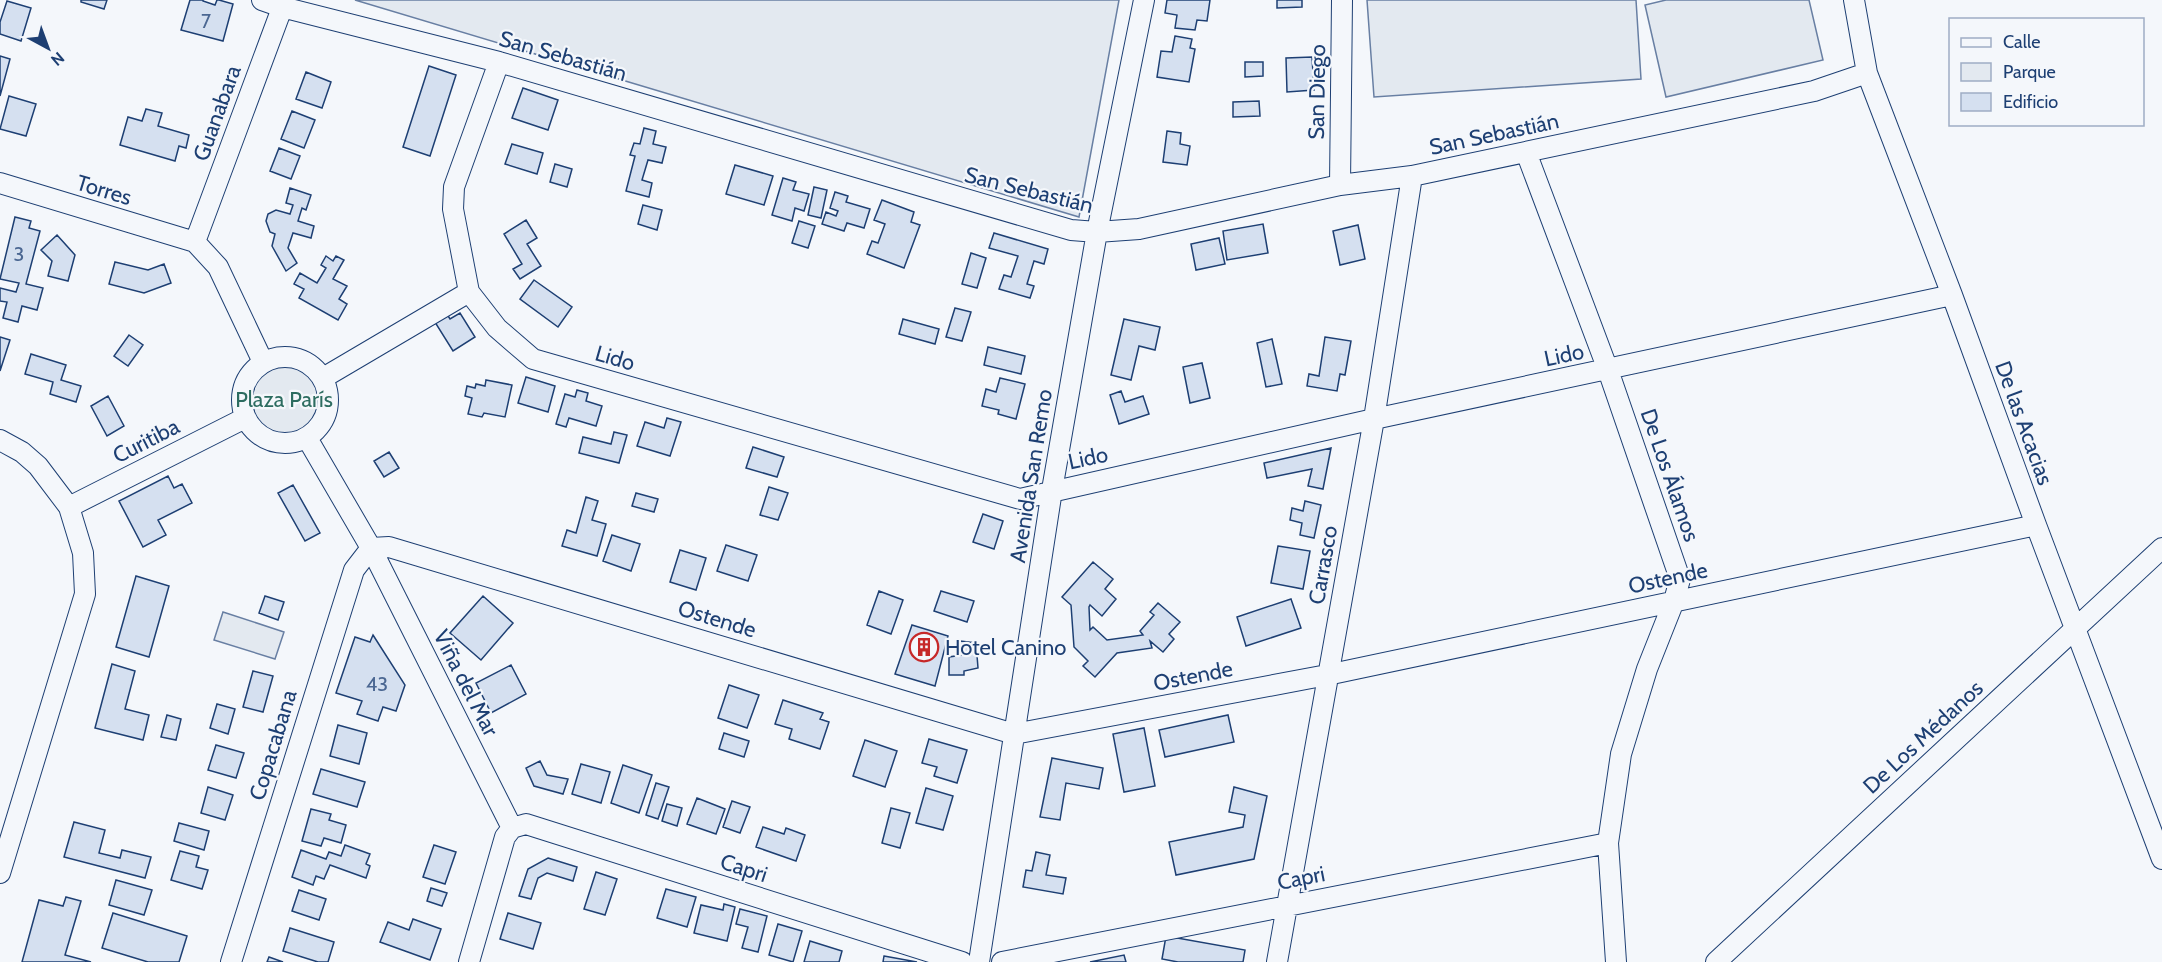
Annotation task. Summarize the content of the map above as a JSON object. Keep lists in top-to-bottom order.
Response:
{
  "streets": {
    "street": [
      "San Sebastián",
      "San Diego",
      "Guanabara",
      "Torres",
      "Lido",
      "De las Acacias",
      "Curitiba",
      "De Los Álamos",
      "Avenida San Remo",
      "Carrasco",
      "Ostende",
      "Viña del Mar",
      "De Los Médanos",
      "Copacabana",
      "Capri"
    ]
  },
  "crossings": [
    ["San Sebastián", "San Diego"],
    ["San Sebastián", "Guanabara"],
    ["San Sebastián", "Lido"],
    ["San Sebastián", "De las Acacias"],
    ["San Sebastián", "De Los Álamos"],
    ["San Sebastián", "Avenida San Remo"],
    ["San Sebastián", "Carrasco"],
    ["Guanabara", "Torres"],
    ["Lido", "De las Acacias"],
    ["Lido", "De Los Álamos"],
    ["Lido", "Avenida San Remo"],
    ["Lido", "Carrasco"],
    ["De las Acacias", "Ostende"],
    ["De las Acacias", "De Los Médanos"],
    ["Curitiba", "Viña del Mar"],
    ["De Los Álamos", "Ostende"],
    ["De Los Álamos", "Capri"],
    ["Avenida San Remo", "Ostende"],
    ["Carrasco", "Ostende"],
    ["Carrasco", "Capri"],
    ["Ostende", "Viña del Mar"],
    ["Ostende", "Copacabana"],
    ["Viña del Mar", "Copacabana"],
    ["Viña del Mar", "Capri"]
  ],
  "parks": ["Plaza París"],
  "places": {
    "building": ["Hotel Canino"]
  },
  "house_numbers": ["7", "3", "43"],
  "legend": ["Calle", "Parque", "Edificio"],
  "north": "bottom right"
}
